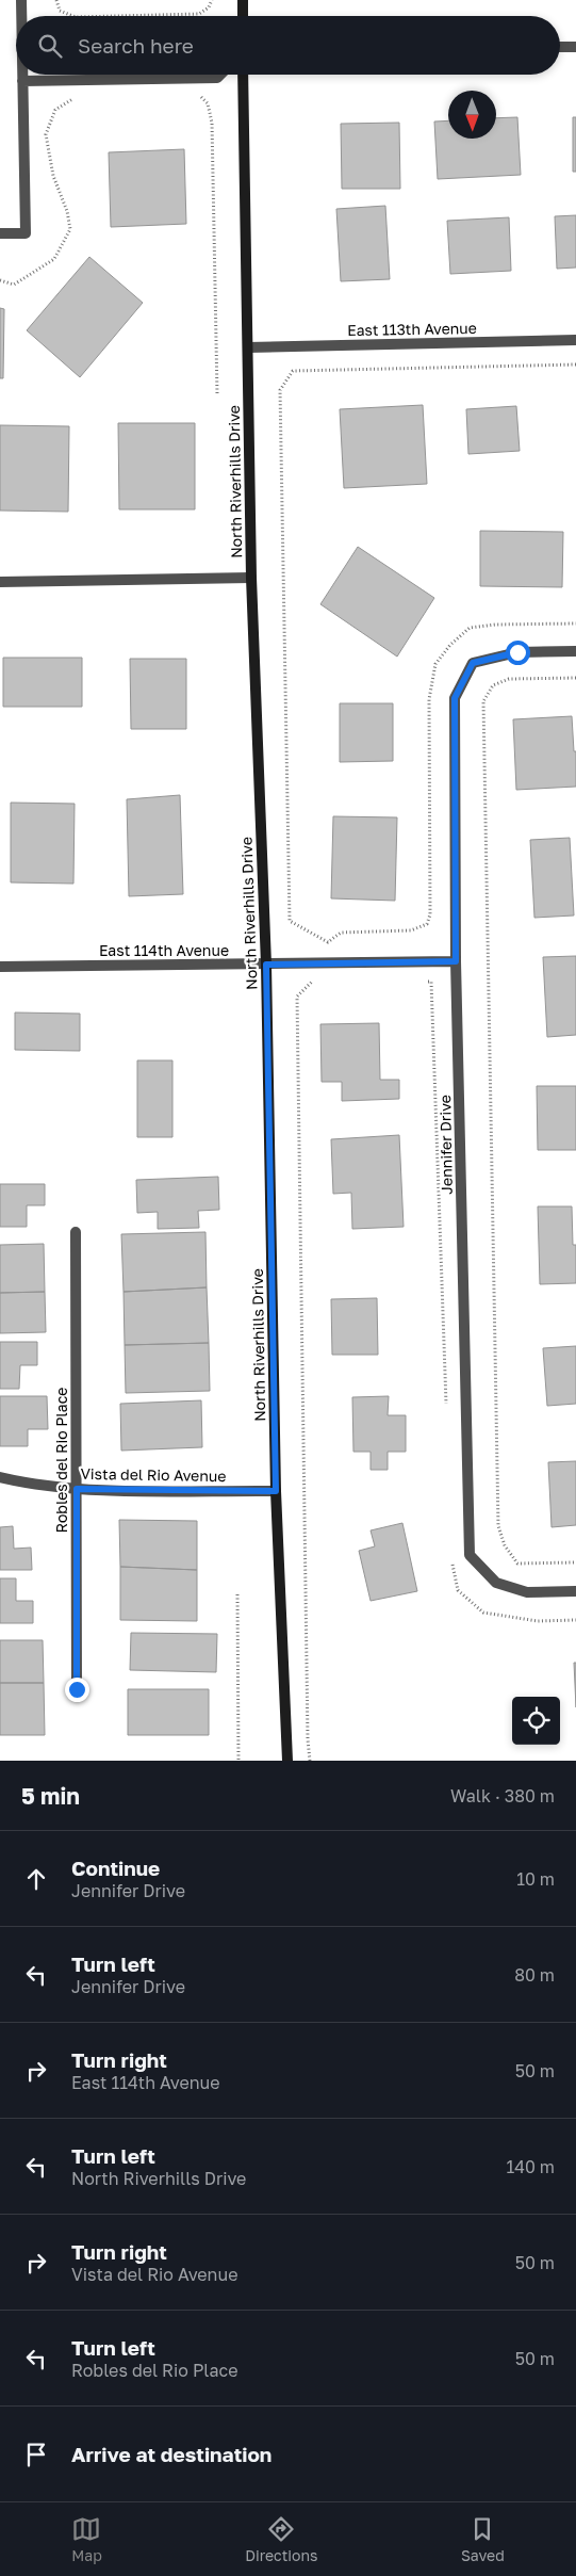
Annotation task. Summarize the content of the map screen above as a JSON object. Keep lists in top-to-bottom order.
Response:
{
  "streets": {
    "street": [
      "East 113th Avenue",
      "North Riverhills Drive",
      "East 114th Avenue",
      "Jennifer Drive",
      "Robles del Rio Place",
      "Vista del Rio Avenue"
    ]
  },
  "crossings": [
    ["East 113th Avenue", "North Riverhills Drive"],
    ["North Riverhills Drive", "East 114th Avenue"],
    ["North Riverhills Drive", "Vista del Rio Avenue"],
    ["East 114th Avenue", "Jennifer Drive"],
    ["Robles del Rio Place", "Vista del Rio Avenue"]
  ],
  "north": "bottom",
  "page": {
    "search": "Search here",
    "heading": ["5 min", "Walk · 380 m"],
    "list": [
      ["Continue", "Jennifer Drive", "10 m"],
      ["Turn left", "Jennifer Drive", "80 m"],
      ["Turn right", "East 114th Avenue", "50 m"],
      ["Turn left", "North Riverhills Drive", "140 m"],
      ["Turn right", "Vista del Rio Avenue", "50 m"],
      ["Turn left", "Robles del Rio Place", "50 m"],
      "Arrive at destination"
    ],
    "nav": ["Map", "Directions", "Saved"]
  }
}
